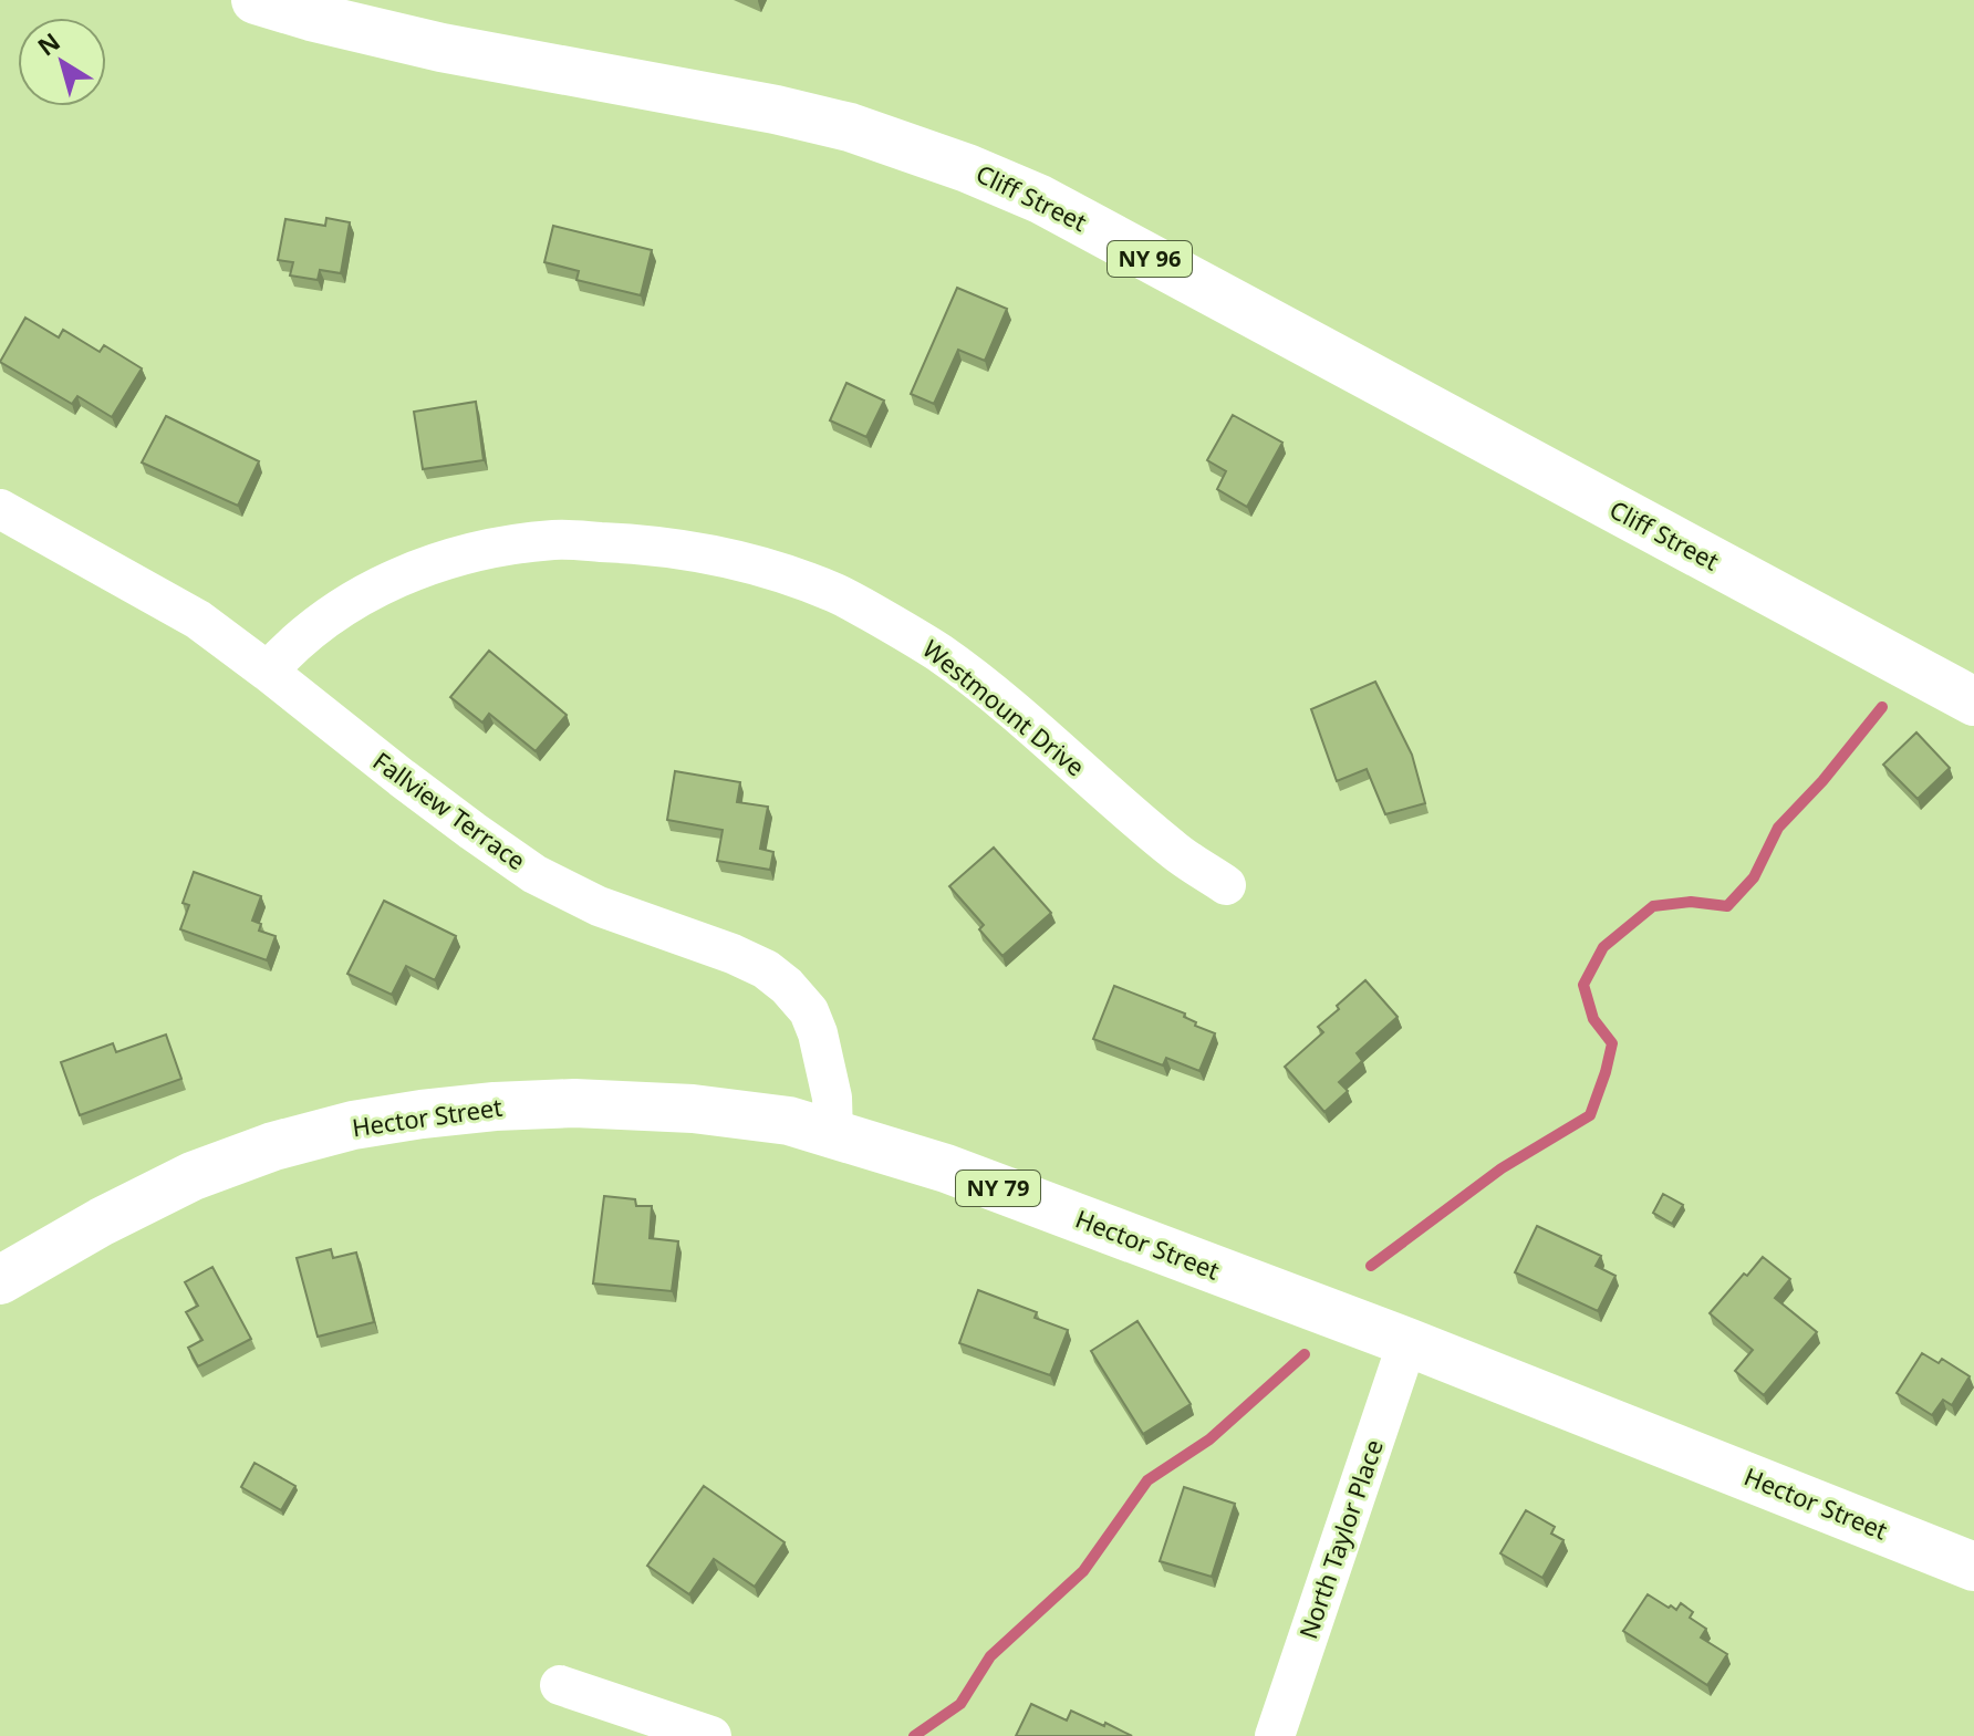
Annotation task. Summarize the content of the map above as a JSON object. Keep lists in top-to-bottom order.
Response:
{
  "streets": {
    "main road": [
      "Cliff Street",
      "NY 96",
      "Hector Street",
      "NY 79"
    ],
    "street": ["Westmount Drive", "Fallview Terrace", "North Taylor Place"]
  },
  "crossings": [
    ["Westmount Drive", "Fallview Terrace"],
    ["Fallview Terrace", "Hector Street"],
    ["Hector Street", "North Taylor Place"]
  ],
  "north": "top left"
}
